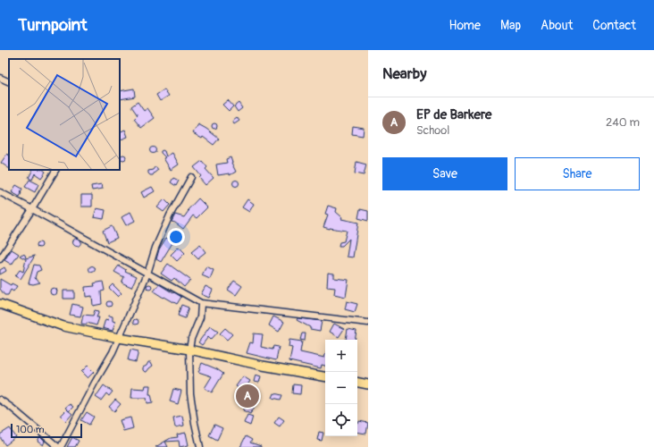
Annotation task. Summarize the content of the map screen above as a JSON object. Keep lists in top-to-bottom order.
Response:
{
  "scale_bar": "100 m",
  "page": {
    "header": "Turnpoint",
    "nav": [
      "Home",
      "Map",
      "About",
      "Contact"
    ],
    "heading": "Nearby",
    "list": [
      {
        "mark": "A",
        "name": "EP de Barkere",
        "note": "School",
        "value": "240 m"
      }
    ],
    "buttons": ["Save", "Share"],
    "map_buttons": ["+", "−"],
    "pins": "A",
    "scale": "100 m"
  }
}
